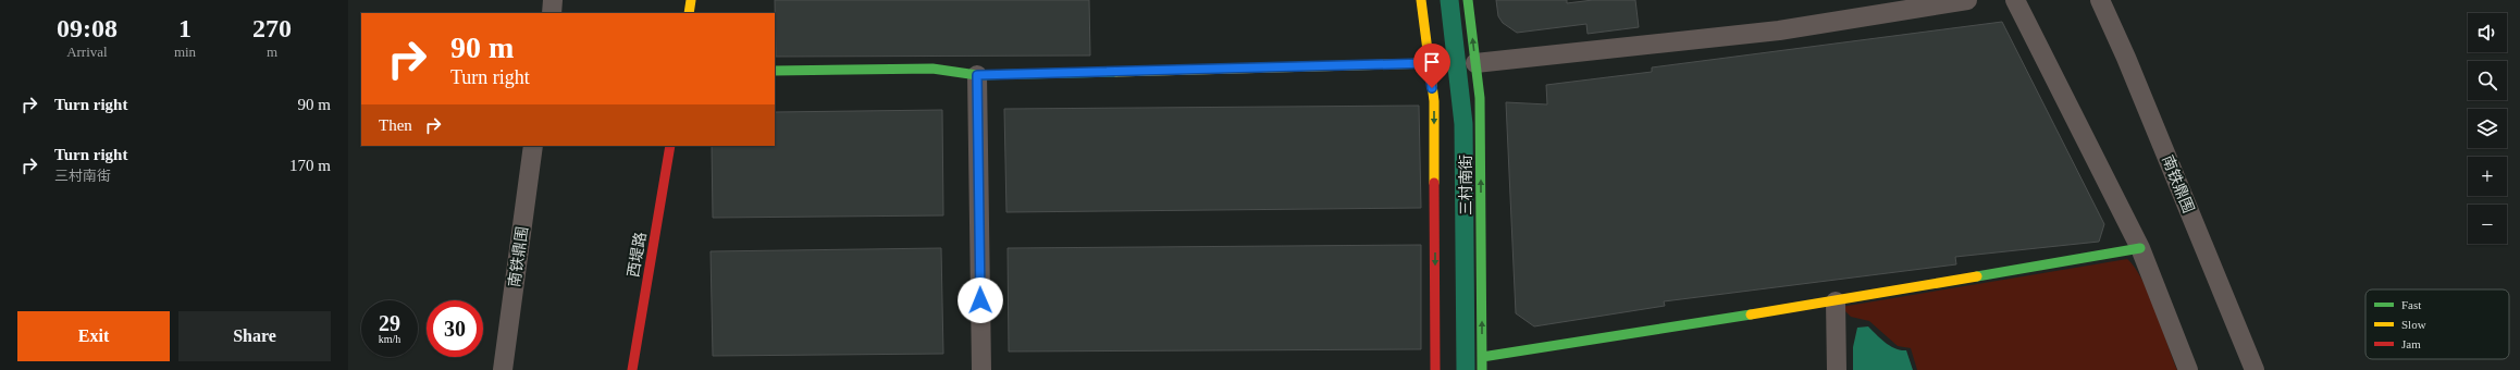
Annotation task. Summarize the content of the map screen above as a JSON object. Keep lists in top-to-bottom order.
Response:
{
  "streets": {
    "street": ["南铁鼎围", "三村南街", "西堤路"]
  },
  "legend": ["Fast", "Slow", "Jam"],
  "page": {
    "eta": [
      "09:08",
      "Arrival",
      "1",
      "min",
      "270",
      "m"
    ],
    "map_buttons": ["+", "−"],
    "turn": ["90 m", "Turn right"],
    "list": [
      {
        "name": "Turn right",
        "value": "90 m"
      },
      {
        "name": "Turn right",
        "note": "三村南街",
        "value": "170 m"
      }
    ],
    "then": "Then",
    "speed": "29 km/h",
    "limit": "30",
    "buttons": ["Exit", "Share"]
  }
}
